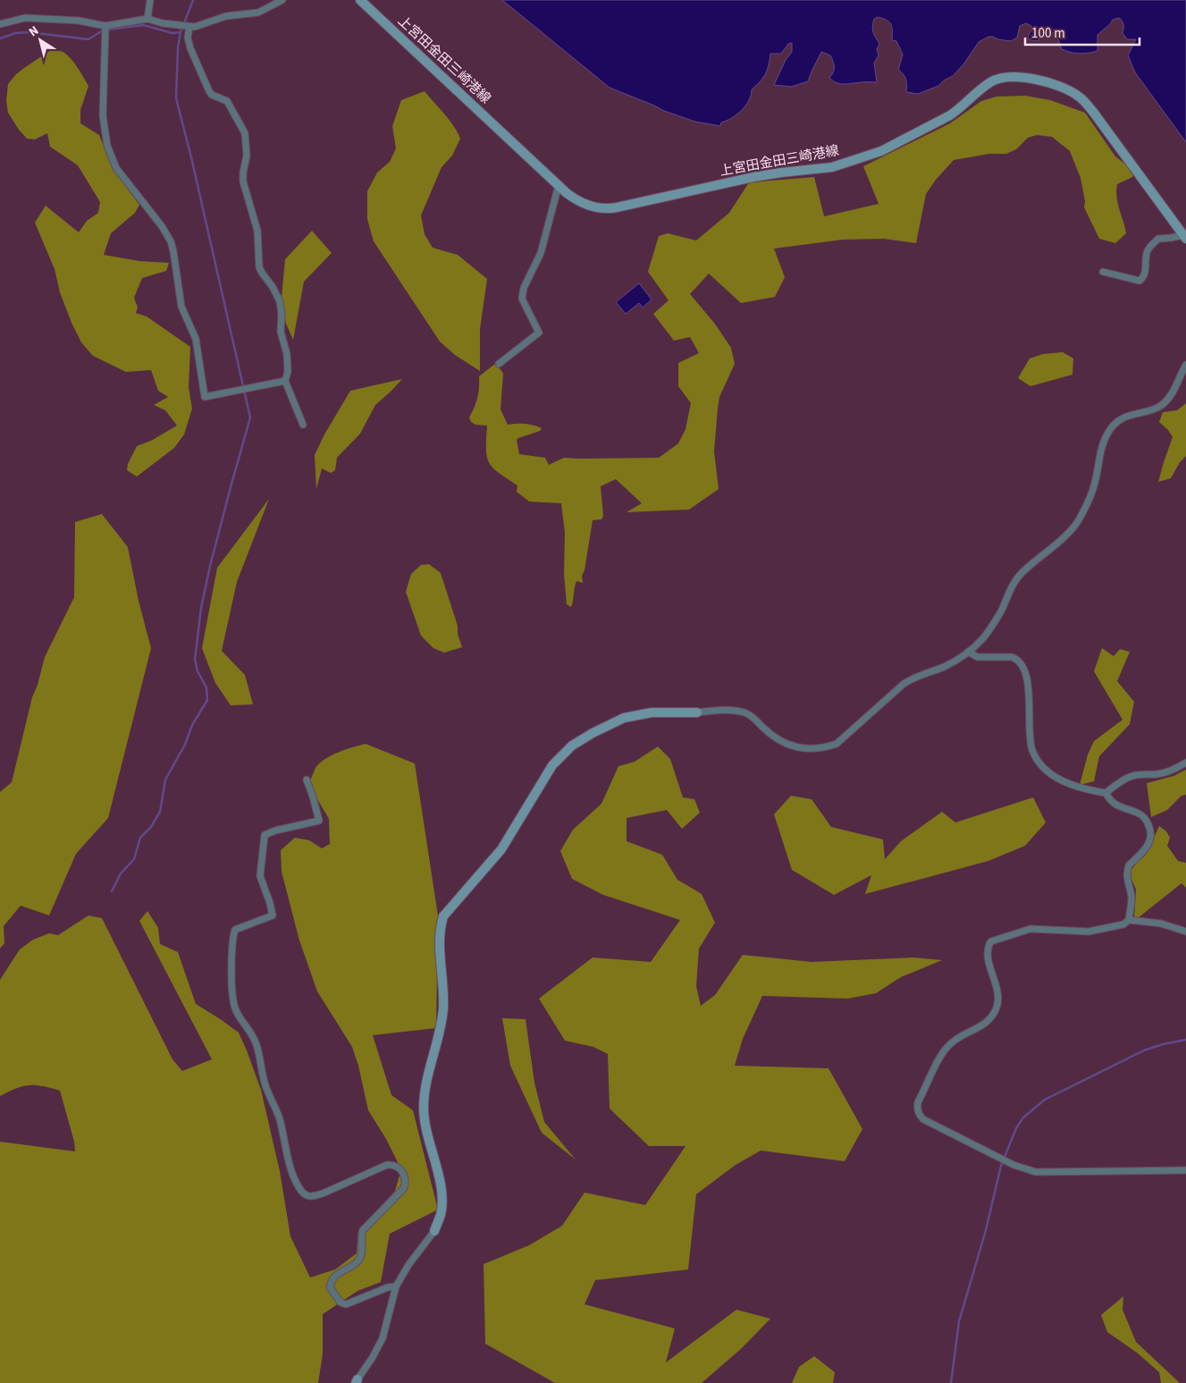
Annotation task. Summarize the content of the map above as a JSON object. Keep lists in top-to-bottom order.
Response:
{
  "streets": {
    "main road": ["上宮田金田三崎港線"]
  },
  "scale_bar": "100 m",
  "north": "top left"
}
